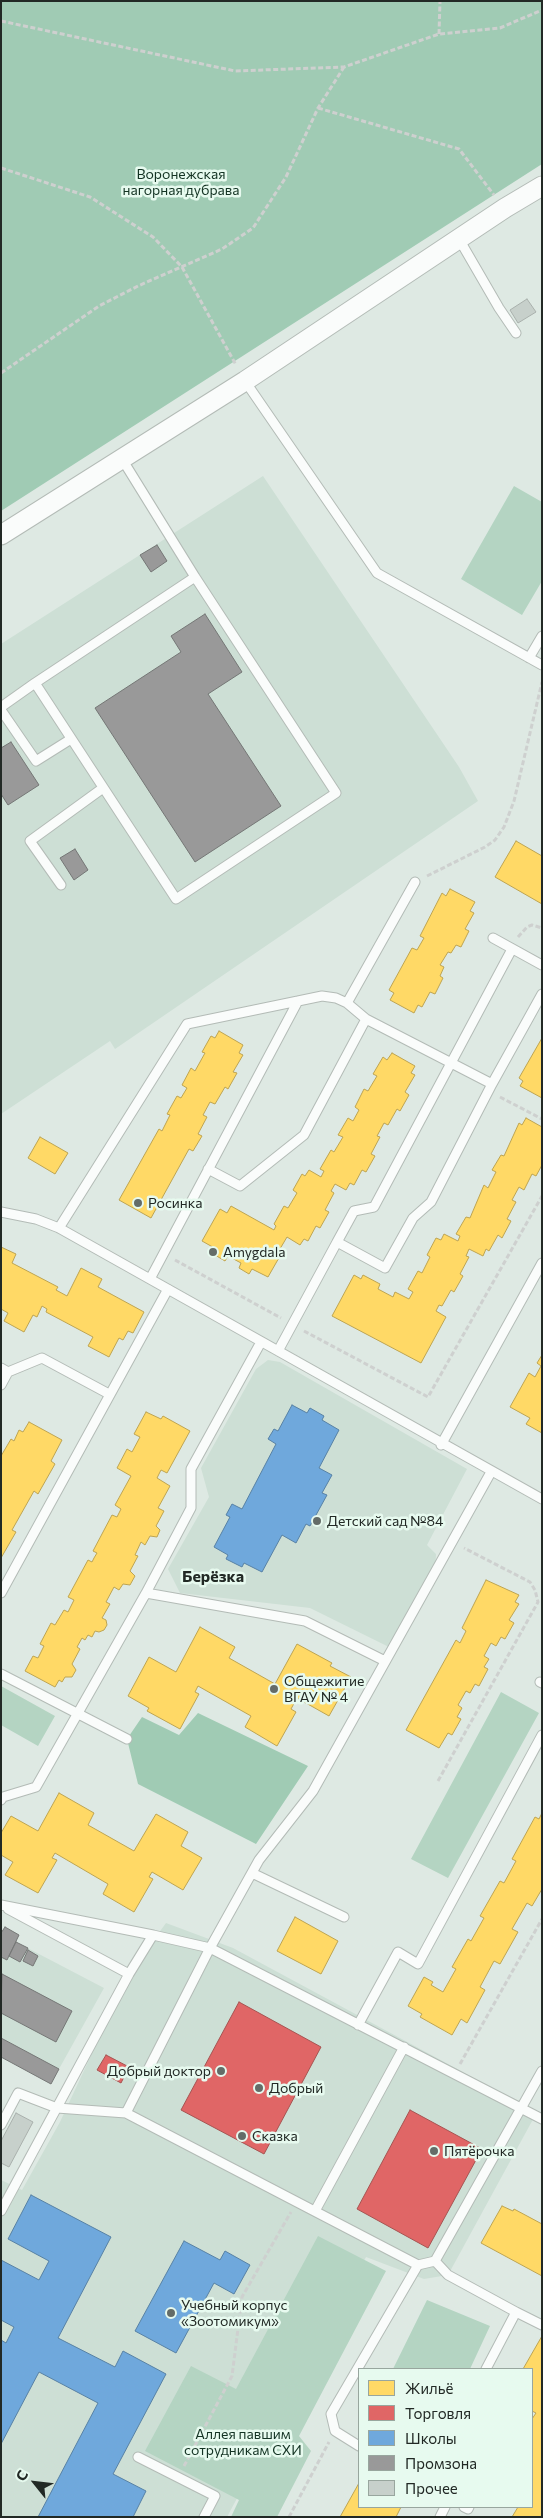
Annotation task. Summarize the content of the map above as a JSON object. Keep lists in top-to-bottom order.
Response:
{
  "districts": ["Берёзка"],
  "parks": ["Воронежская нагорная дубрава", "Аллея павшим сотрудникам СХИ"],
  "places": [
    "Росинка",
    "Amygdala",
    "Детский сад №84",
    "Общежитие ВГАУ № 4",
    "Добрый доктор",
    "Добрый",
    "Сказка",
    "Пятёрочка",
    "Учебный корпус «Зоотомикум»"
  ],
  "legend": [
    "Жильё",
    "Торговля",
    "Школы",
    "Промзона",
    "Прочее"
  ],
  "north": "top left"
}
